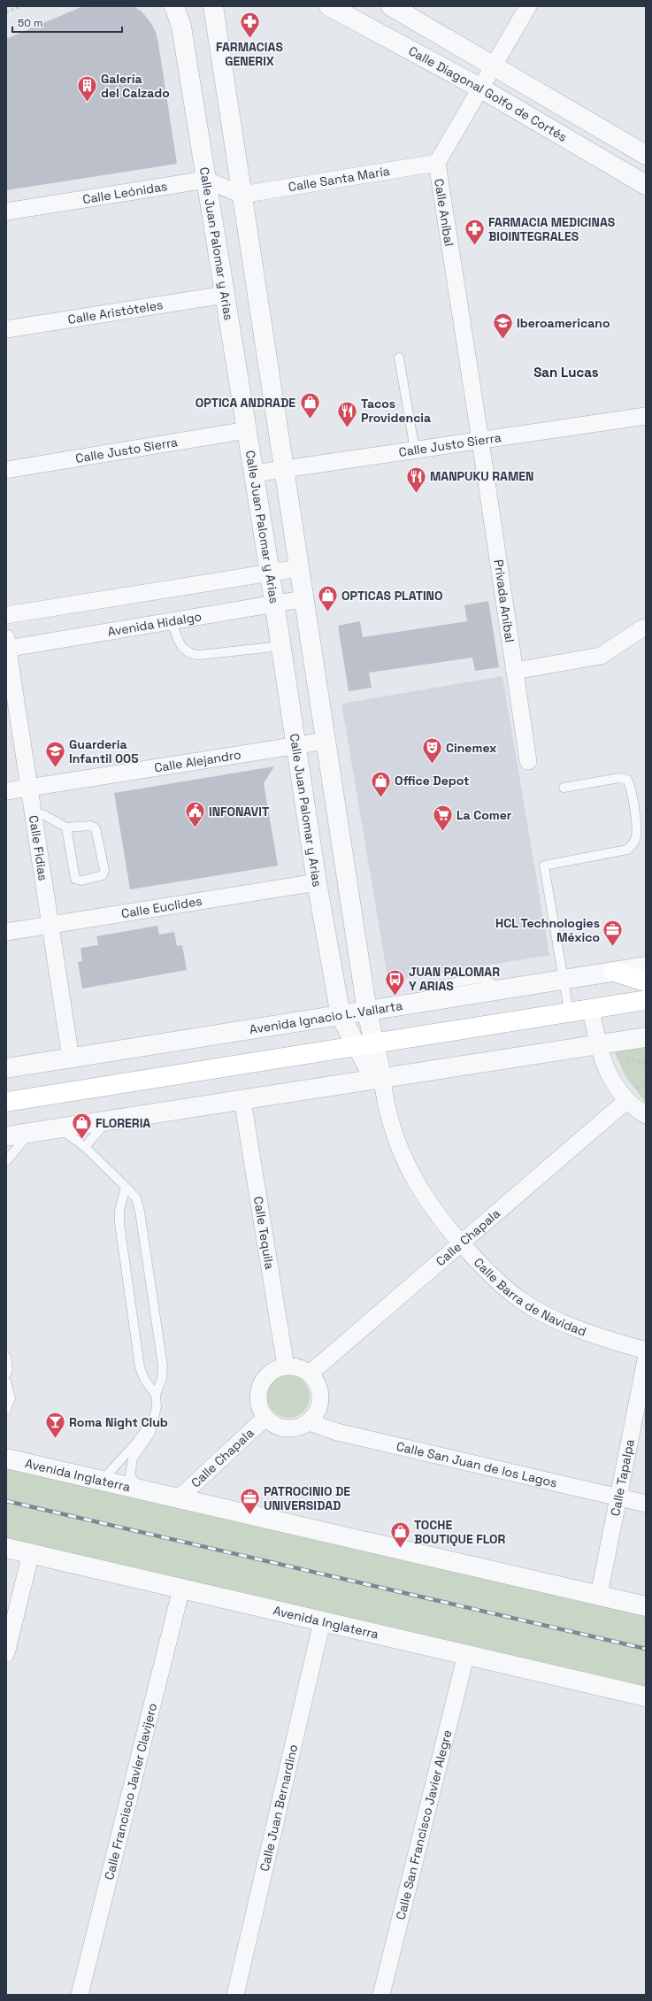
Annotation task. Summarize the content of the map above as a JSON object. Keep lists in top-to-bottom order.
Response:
{
  "streets": {
    "street": [
      "Calle Diagonal Golfo de Cortés",
      "Calle Santa María",
      "Calle Leónidas",
      "Calle Aníbal",
      "Calle Juan Palomar y Arias",
      "Calle Aristóteles",
      "Calle Justo Sierra",
      "Privada Aníbal",
      "Avenida Hidalgo",
      "Calle Alejandro",
      "Calle Fidias",
      "Calle Euclides",
      "Avenida Ignacio L. Vallarta",
      "Calle Tequila",
      "Calle Chapala",
      "Calle Barra de Navidad",
      "Calle San Juan de los Lagos",
      "Avenida Inglaterra",
      "Calle Tapalpa",
      "Calle Francisco Javier Clavijero",
      "Calle Juan Bernardino",
      "Calle San Francisco Javier Alegre"
    ]
  },
  "crossings": [
    ["Calle Diagonal Golfo de Cortés", "Calle Aníbal"],
    ["Calle Santa María", "Calle Aníbal"],
    ["Calle Leónidas", "Calle Juan Palomar y Arias"],
    ["Calle Aníbal", "Calle Justo Sierra"],
    ["Calle Aníbal", "Privada Aníbal"],
    ["Calle Juan Palomar y Arias", "Calle Aristóteles"],
    ["Calle Juan Palomar y Arias", "Calle Justo Sierra"],
    ["Calle Juan Palomar y Arias", "Avenida Hidalgo"],
    ["Calle Juan Palomar y Arias", "Calle Alejandro"],
    ["Calle Juan Palomar y Arias", "Calle Euclides"],
    ["Calle Juan Palomar y Arias", "Avenida Ignacio L. Vallarta"],
    ["Calle Juan Palomar y Arias", "Calle Barra de Navidad"],
    ["Calle Justo Sierra", "Privada Aníbal"],
    ["Avenida Hidalgo", "Calle Fidias"],
    ["Calle Alejandro", "Calle Fidias"],
    ["Calle Fidias", "Calle Euclides"],
    ["Calle Fidias", "Avenida Ignacio L. Vallarta"],
    ["Calle Tequila", "Calle Chapala"],
    ["Calle Tequila", "Calle San Juan de los Lagos"],
    ["Calle Chapala", "Calle Barra de Navidad"],
    ["Calle Chapala", "Calle San Juan de los Lagos"],
    ["Calle Chapala", "Avenida Inglaterra"],
    ["Calle San Juan de los Lagos", "Calle Tapalpa"],
    ["Avenida Inglaterra", "Calle Tapalpa"],
    ["Avenida Inglaterra", "Calle Francisco Javier Clavijero"],
    ["Avenida Inglaterra", "Calle Juan Bernardino"],
    ["Avenida Inglaterra", "Calle San Francisco Javier Alegre"]
  ],
  "districts": ["San Lucas"],
  "places": {
    "pharmacy": ["FARMACIAS GENERIX", "FARMACIA MEDICINAS BIOINTEGRALES"],
    "building": ["Galería del Calzado"],
    "school or university": ["Iberoamericano", "Guarderia Infantil 005"],
    "shop": [
      "OPTICA ANDRADE",
      "OPTICAS PLATINO",
      "Office Depot",
      "FLORERIA",
      "TOCHE BOUTIQUE FLOR"
    ],
    "restaurant": ["Tacos Providencia", "MANPUKU RAMEN"],
    "theatre": ["Cinemex"],
    "public building": ["INFONAVIT"],
    "supermarket": ["La Comer"],
    "office": ["HCL Technologies México", "PATROCINIO DE UNIVERSIDAD"],
    "bus stop": ["JUAN PALOMAR Y ARIAS"],
    "bar": ["Roma Night Club"]
  },
  "scale_bar": "50 m"
}
